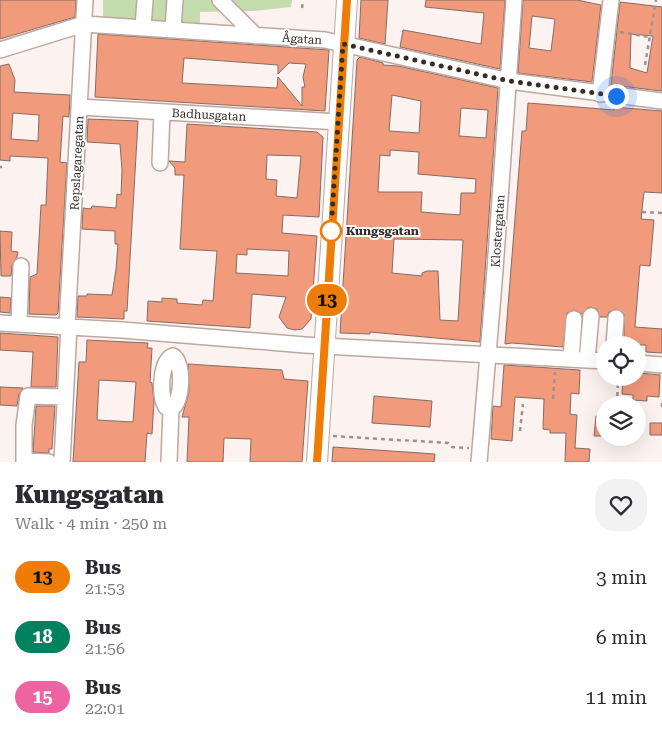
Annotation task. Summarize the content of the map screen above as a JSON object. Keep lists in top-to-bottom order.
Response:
{
  "streets": {
    "street": [
      "Ågatan",
      "Badhusgatan",
      "Repslagaregatan",
      "Klostergatan"
    ]
  },
  "crossings": [
    ["Ågatan", "Repslagaregatan"],
    ["Ågatan", "Klostergatan"],
    ["Badhusgatan", "Repslagaregatan"]
  ],
  "places": ["Kungsgatan"],
  "lines": ["bus line 13"],
  "page": {
    "on_map": "13",
    "heading": ["Kungsgatan", "Walk · 4 min · 250 m"],
    "list": [
      {
        "mark": "13",
        "name": "Bus",
        "note": "21:53",
        "value": "3 min"
      },
      {
        "mark": "18",
        "name": "Bus",
        "note": "21:56",
        "value": "6 min"
      },
      {
        "mark": "15",
        "name": "Bus",
        "note": "22:01",
        "value": "11 min"
      }
    ]
  }
}
